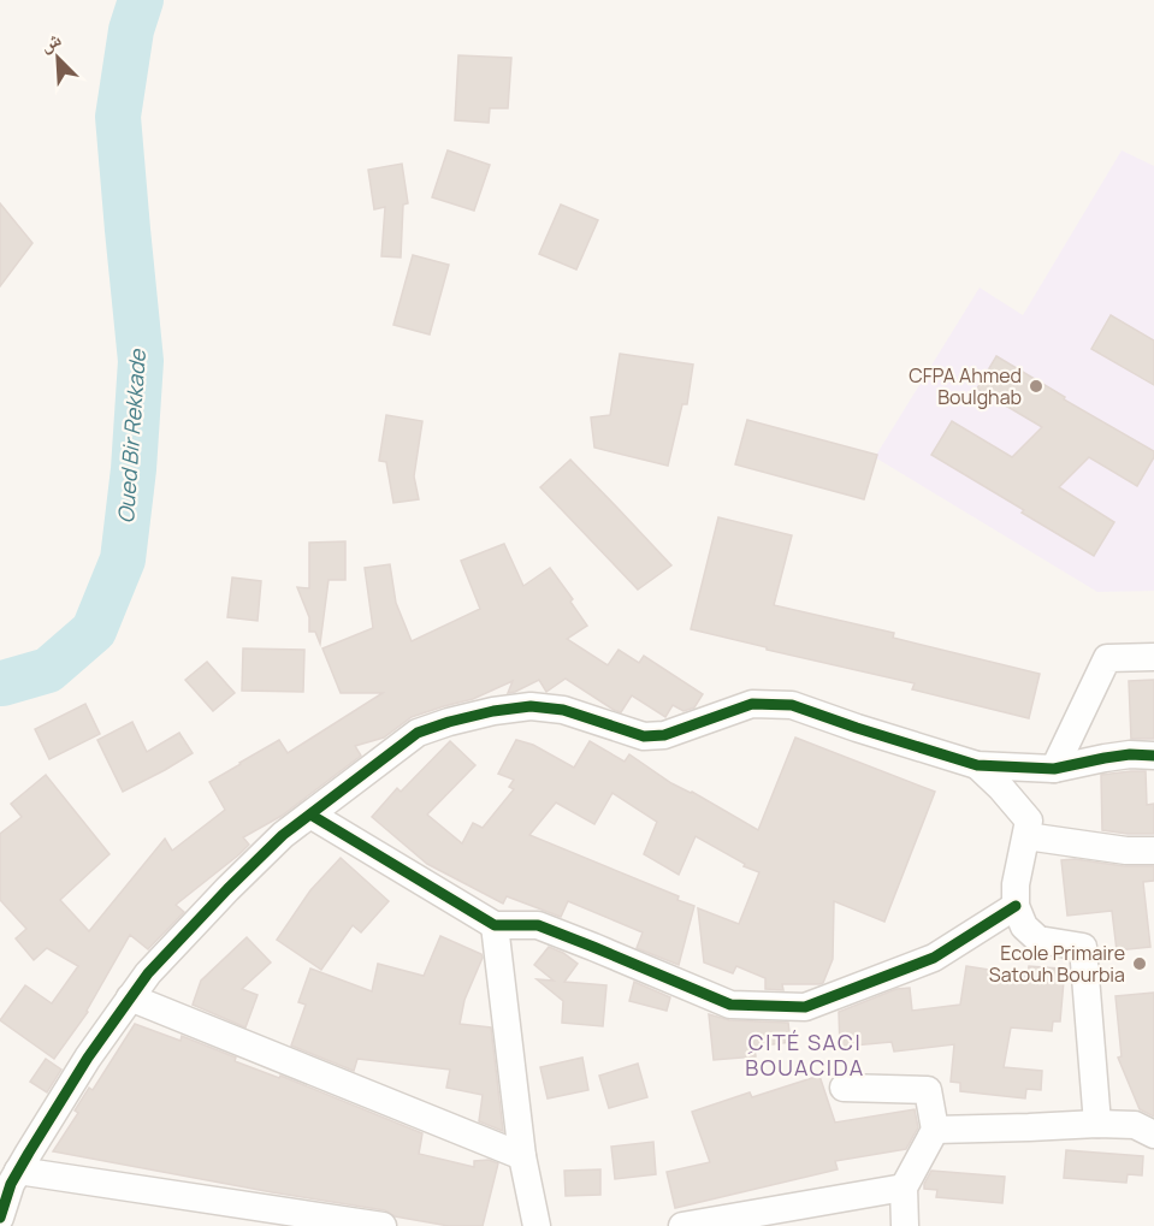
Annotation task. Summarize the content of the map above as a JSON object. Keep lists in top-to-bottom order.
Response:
{
  "districts": ["ِCITÉ SACI BOUACIDA"],
  "water": ["Oued Bir Rekkade"],
  "places": ["CFPA Ahmed Boulghab", "Ecole Primaire Satouh Bourbia"],
  "north": "top left"
}
